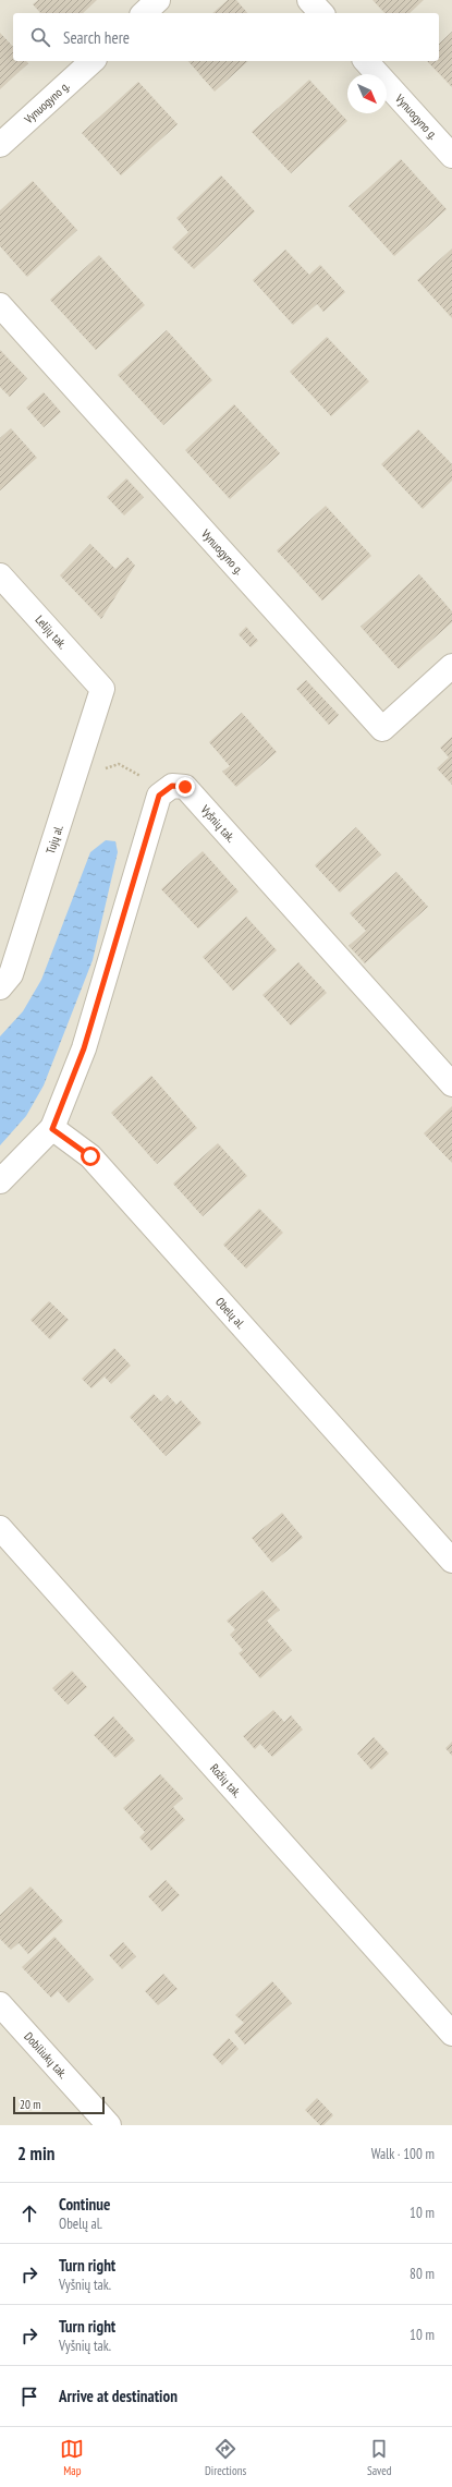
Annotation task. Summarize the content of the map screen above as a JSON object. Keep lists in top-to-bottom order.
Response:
{
  "streets": {
    "street": [
      "Vynuogyno g.",
      "Lelijų tak.",
      "Vyšnių tak.",
      "Tujų al.",
      "Obelų al.",
      "Rožių tak.",
      "Dobiliukų tak."
    ]
  },
  "crossings": [
    ["Lelijų tak.", "Tujų al."]
  ],
  "scale_bar": "20 m",
  "north": "bottom right",
  "page": {
    "search": "Search here",
    "scale": "20 m",
    "heading": ["2 min", "Walk · 100 m"],
    "list": [
      ["Continue", "Obelų al.", "10 m"],
      ["Turn right", "Vyšnių tak.", "80 m"],
      ["Turn right", "Vyšnių tak.", "10 m"],
      "Arrive at destination"
    ],
    "nav": ["Map", "Directions", "Saved"]
  }
}
